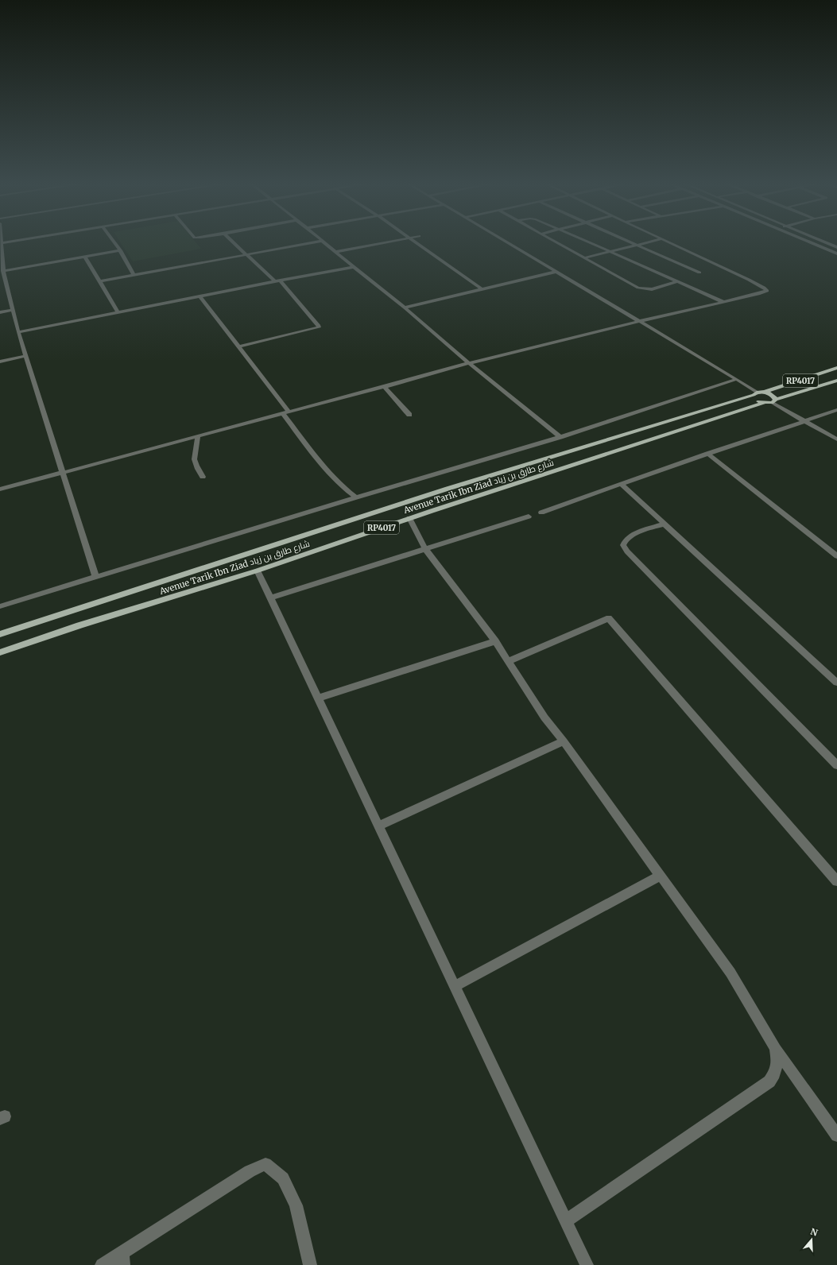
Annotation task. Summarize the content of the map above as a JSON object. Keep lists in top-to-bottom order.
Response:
{
  "streets": {
    "main road": ["RP4017", "Avenue Tarik Ibn Ziad شارع طارق بن زياد"]
  },
  "crossings": [
    ["RP4017", "Avenue Tarik Ibn Ziad شارع طارق بن زياد"]
  ],
  "north": "top"
}
